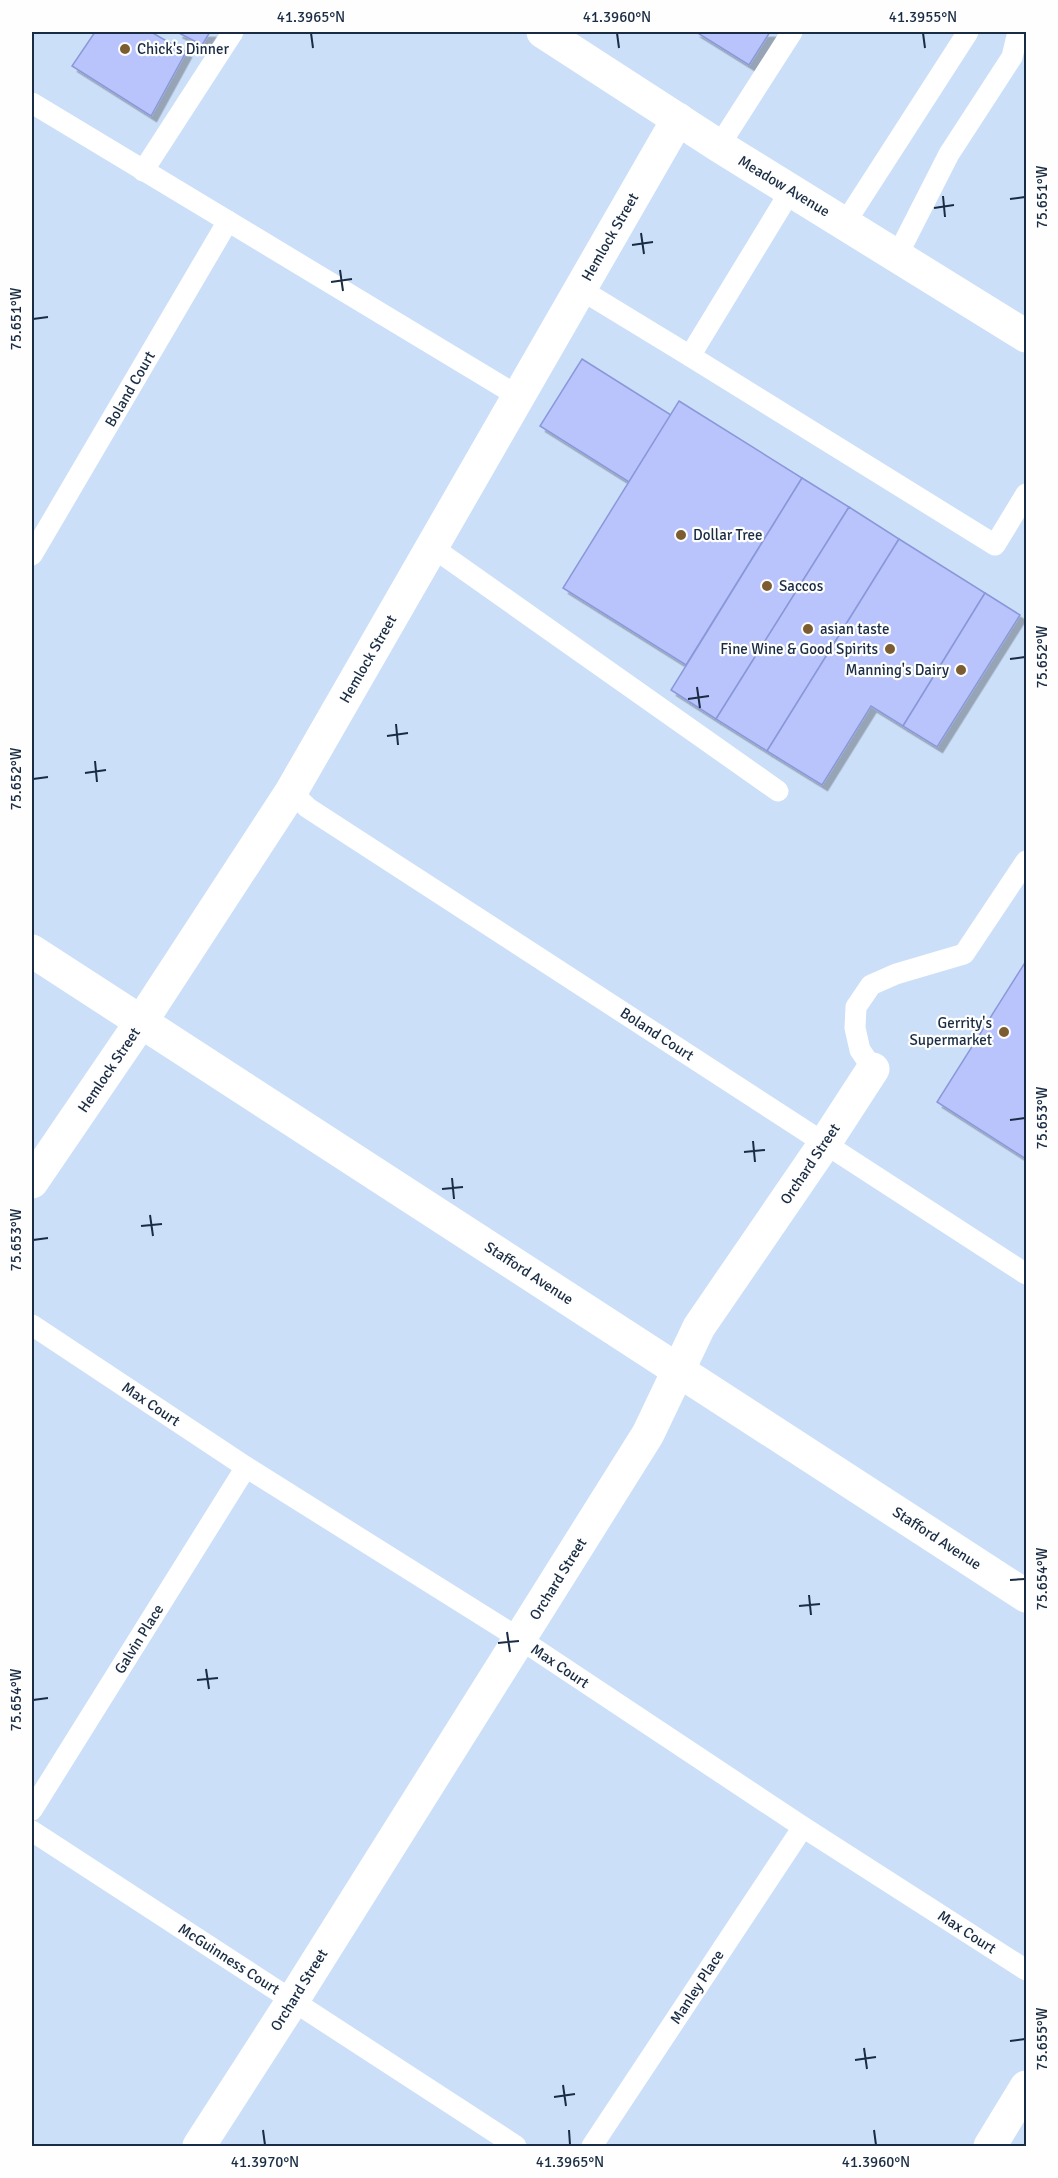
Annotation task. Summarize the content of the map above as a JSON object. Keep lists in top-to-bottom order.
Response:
{
  "streets": {
    "street": [
      "Meadow Avenue",
      "Hemlock Street",
      "Orchard Street",
      "Stafford Avenue"
    ],
    "lane": [
      "Boland Court",
      "Max Court",
      "Galvin Place",
      "McGuinness Court",
      "Manley Place"
    ]
  },
  "crossings": [
    ["Meadow Avenue", "Hemlock Street"],
    ["Hemlock Street", "Boland Court"],
    ["Hemlock Street", "Stafford Avenue"],
    ["Boland Court", "Orchard Street"],
    ["Orchard Street", "Stafford Avenue"],
    ["Orchard Street", "Max Court"],
    ["Orchard Street", "McGuinness Court"],
    ["Max Court", "Galvin Place"],
    ["Max Court", "Manley Place"]
  ],
  "places": [
    "Chick's Dinner",
    "Dollar Tree",
    "Saccos",
    "asian taste",
    "Fine Wine & Good Spirits",
    "Manning's Dairy",
    "Gerrity's Supermarket"
  ],
  "coordinates": [
    "41.3965°N",
    "41.3960°N",
    "41.3955°N",
    "75.651°W",
    "75.652°W",
    "75.653°W",
    "75.654°W",
    "75.655°W",
    "41.3970°N"
  ]
}
